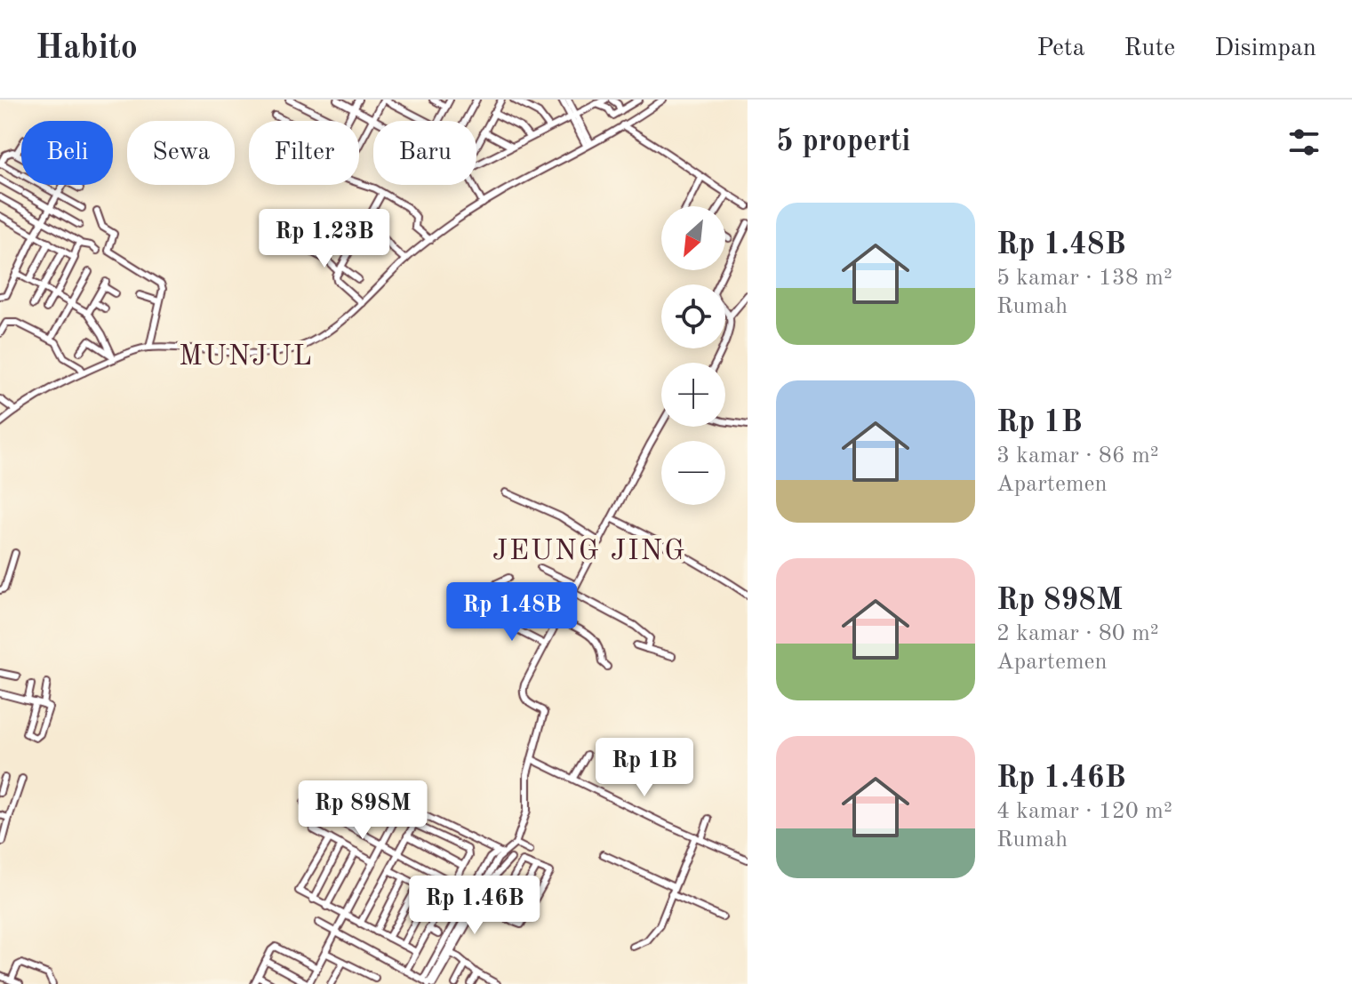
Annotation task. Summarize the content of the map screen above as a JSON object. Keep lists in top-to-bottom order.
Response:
{
  "districts": ["MUNJUL", "JEUNG JING"],
  "north": "bottom left",
  "page": {
    "header": "Habito",
    "nav": ["Peta", "Rute", "Disimpan"],
    "heading": "5 properti",
    "chip": [
      "Beli",
      "Sewa",
      "Filter",
      "Baru"
    ],
    "list": [
      {
        "name": "Rp 1.48B",
        "note": "5 kamar · 138 m² · Rumah"
      },
      {
        "name": "Rp 1B",
        "note": "3 kamar · 86 m² · Apartemen"
      },
      {
        "name": "Rp 898M",
        "note": "2 kamar · 80 m² · Apartemen"
      },
      {
        "name": "Rp 1.46B",
        "note": "4 kamar · 120 m² · Rumah"
      }
    ],
    "map_buttons": ["+", "−"],
    "price": [
      "Rp 1.23B",
      "Rp 1.48B",
      "Rp 1B",
      "Rp 898M",
      "Rp 1.46B"
    ]
  }
}
